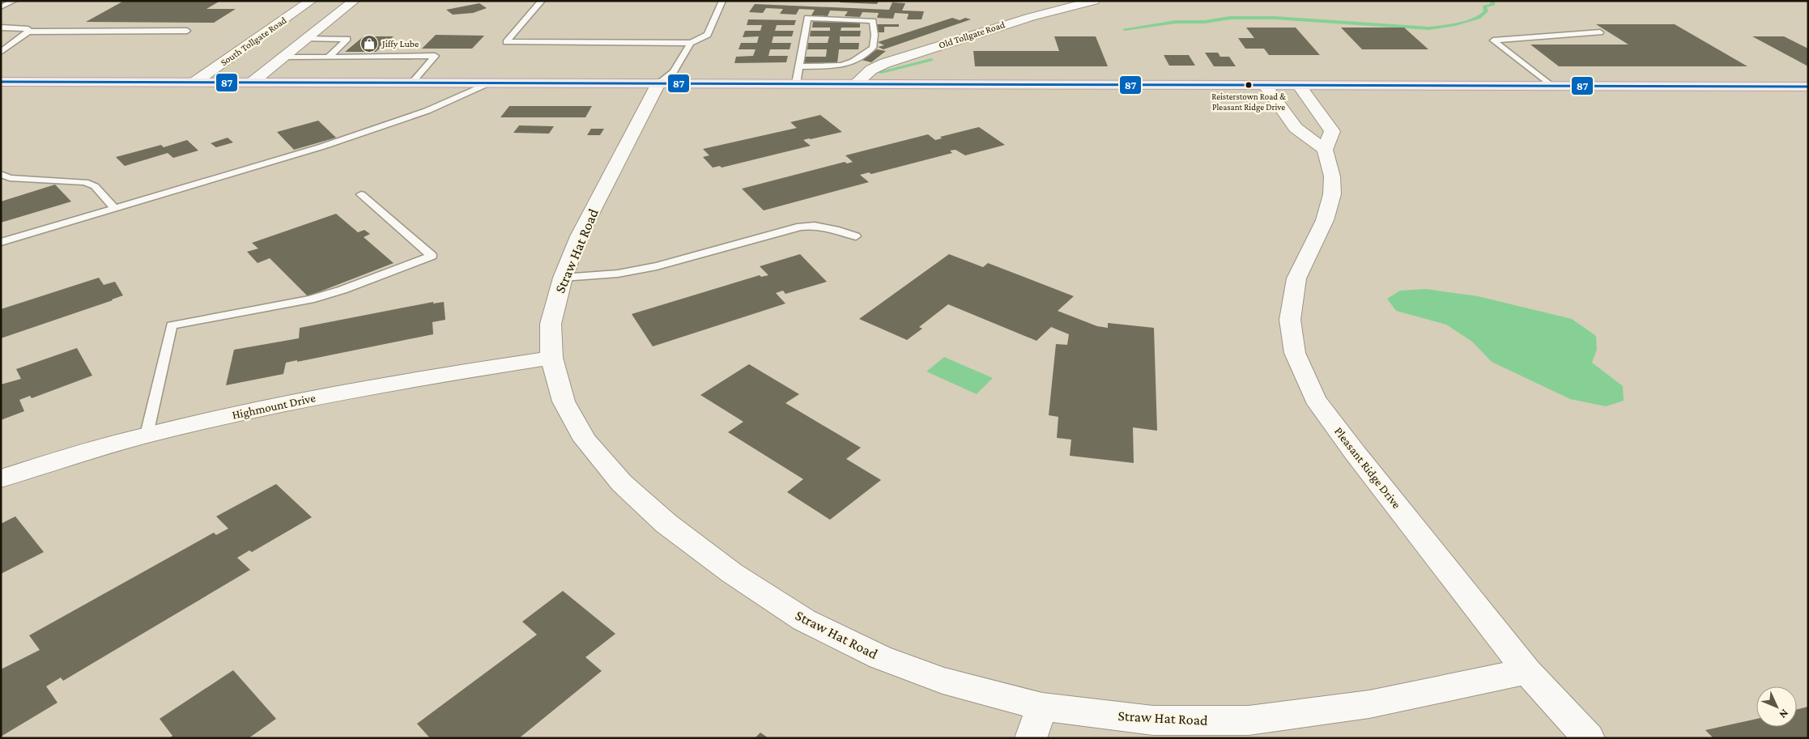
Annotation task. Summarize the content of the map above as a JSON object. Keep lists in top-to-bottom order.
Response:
{
  "streets": {
    "street": [
      "Old Tollgate Road",
      "South Tollgate Road",
      "Straw Hat Road",
      "Highmount Drive",
      "Pleasant Ridge Drive"
    ]
  },
  "crossings": [
    ["Straw Hat Road", "Highmount Drive"],
    ["Straw Hat Road", "Pleasant Ridge Drive"]
  ],
  "places": {
    "shop": ["Jiffy Lube"],
    "other": ["Reisterstown Road & Pleasant Ridge Drive"]
  },
  "lines": ["transit line 87"],
  "north": "bottom right"
}
